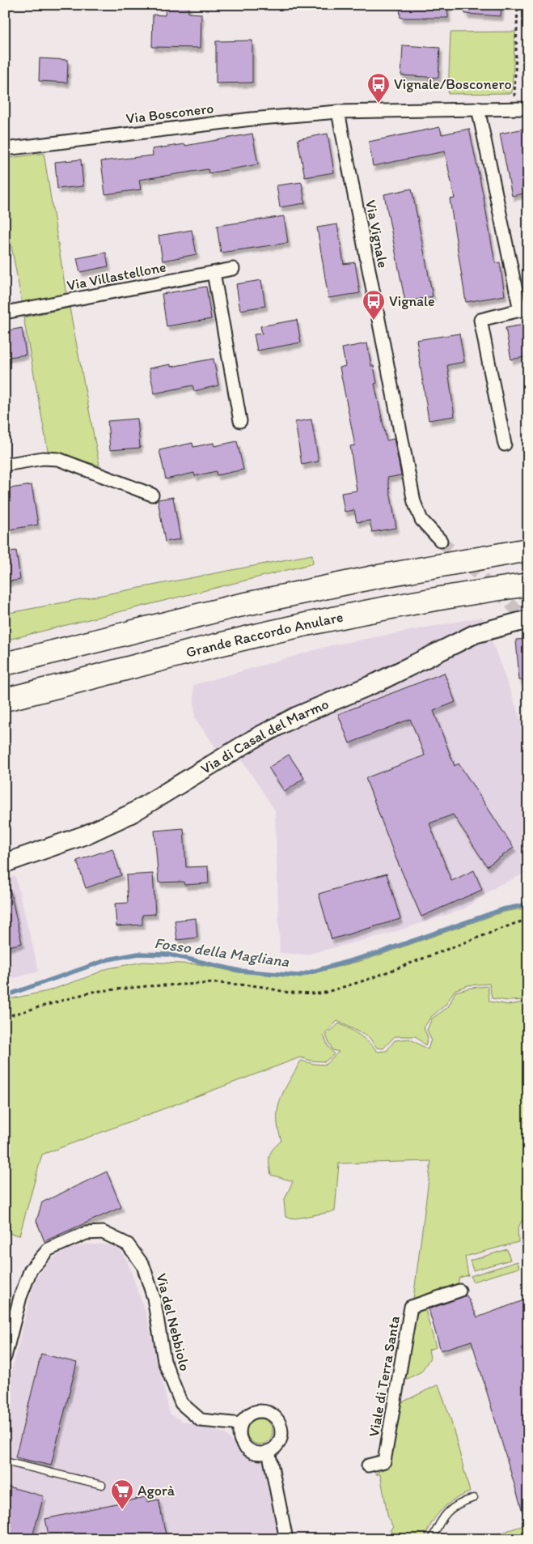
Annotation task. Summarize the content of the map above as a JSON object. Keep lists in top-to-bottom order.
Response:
{
  "streets": {
    "highway": ["Grande Raccordo Anulare"],
    "main road": ["Via di Casal del Marmo"],
    "street": [
      "Via Bosconero",
      "Via Vignale",
      "Via Villastellone",
      "Via del Nebbiolo",
      "Viale di Terra Santa"
    ]
  },
  "crossings": [
    ["Via Bosconero", "Via Vignale"]
  ],
  "water": ["Fosso della Magliana"],
  "places": {
    "bus stop": ["Vignale/Bosconero", "Vignale"],
    "supermarket": ["Agorà"]
  }
}
